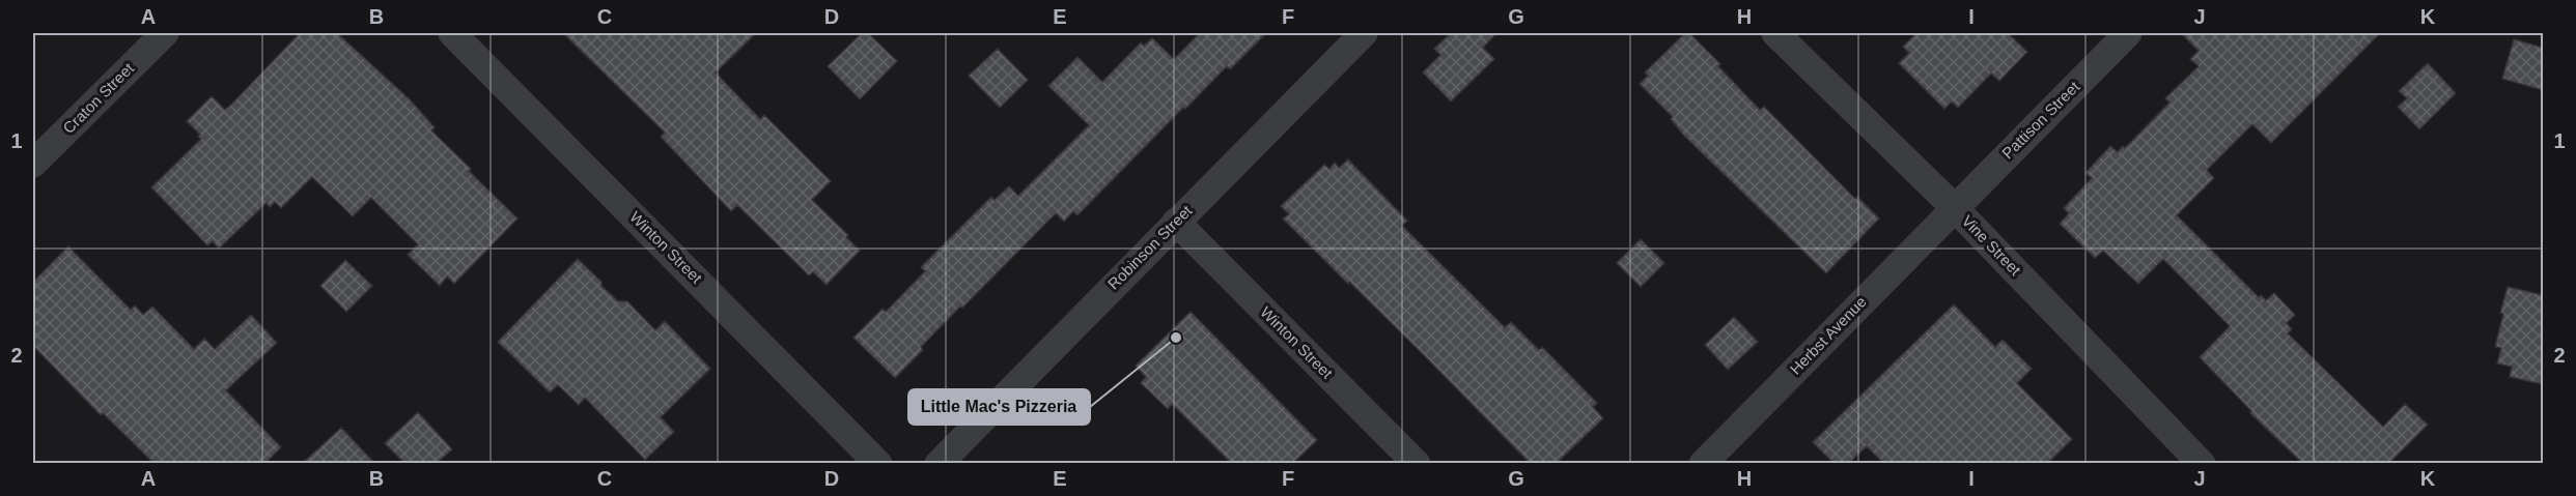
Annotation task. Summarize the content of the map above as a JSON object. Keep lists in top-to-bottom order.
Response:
{
  "streets": {
    "street": [
      "Craton Street",
      "Pattison Street",
      "Vine Street",
      "Winton Street",
      "Robinson Street",
      "Herbst Avenue"
    ]
  },
  "crossings": [
    ["Pattison Street", "Vine Street"],
    ["Pattison Street", "Herbst Avenue"],
    ["Vine Street", "Herbst Avenue"],
    ["Winton Street", "Robinson Street"]
  ],
  "places": ["Little Mac's Pizzeria"],
  "grid": {
    "columns": [
      "A",
      "B",
      "C",
      "D",
      "E",
      "F",
      "G",
      "H",
      "I",
      "J",
      "K"
    ],
    "rows": ["1", "2"]
  }
}
